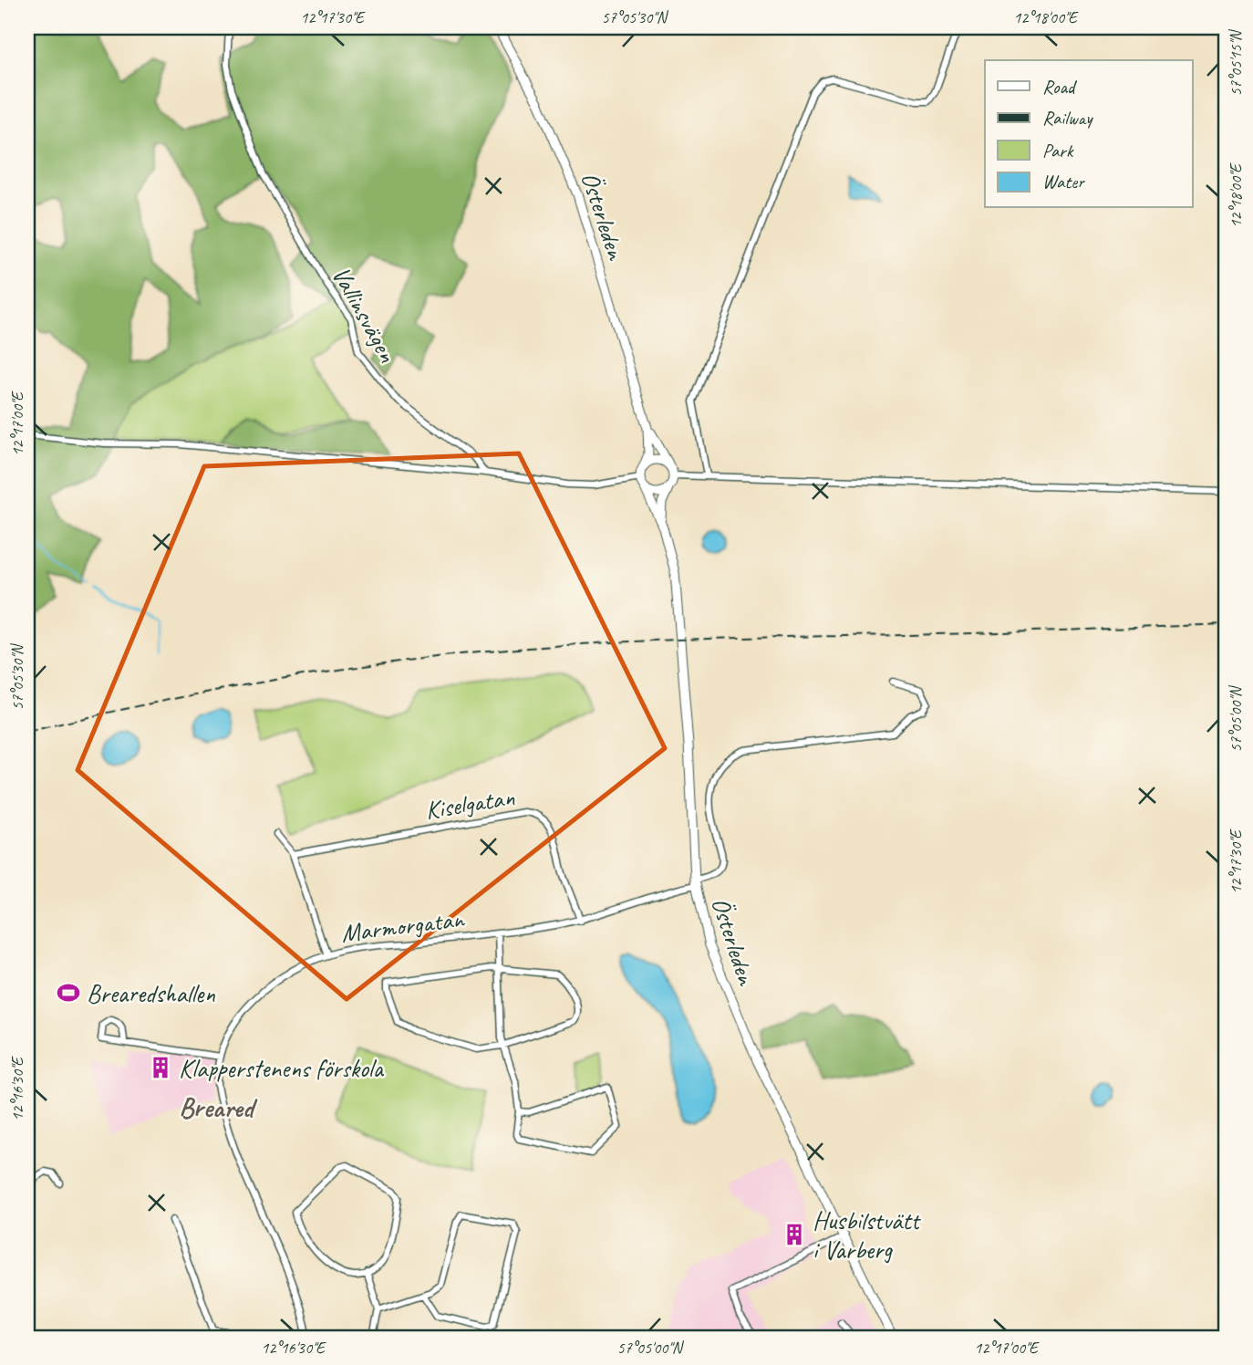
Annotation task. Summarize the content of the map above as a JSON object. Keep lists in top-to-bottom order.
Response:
{
  "streets": {
    "main road": ["Österleden"],
    "street": ["Vallinsvägen", "Kiselgatan", "Marmorgatan"]
  },
  "crossings": [
    ["Österleden", "Marmorgatan"],
    ["Kiselgatan", "Marmorgatan"]
  ],
  "districts": ["Breared"],
  "places": {
    "sports": ["Brearedshallen"],
    "building": ["Klapperstenens förskola", "Husbilstvätt i Varberg"]
  },
  "legend": [
    "Road",
    "Railway",
    "Park",
    "Water"
  ],
  "coordinates": [
    "12°17'30\"E",
    "57°05'30\"N",
    "12°18'00\"E",
    "57°05'15\"N",
    "12°17'00\"E",
    "57°05'00\"N",
    "12°16'30\"E"
  ]
}
